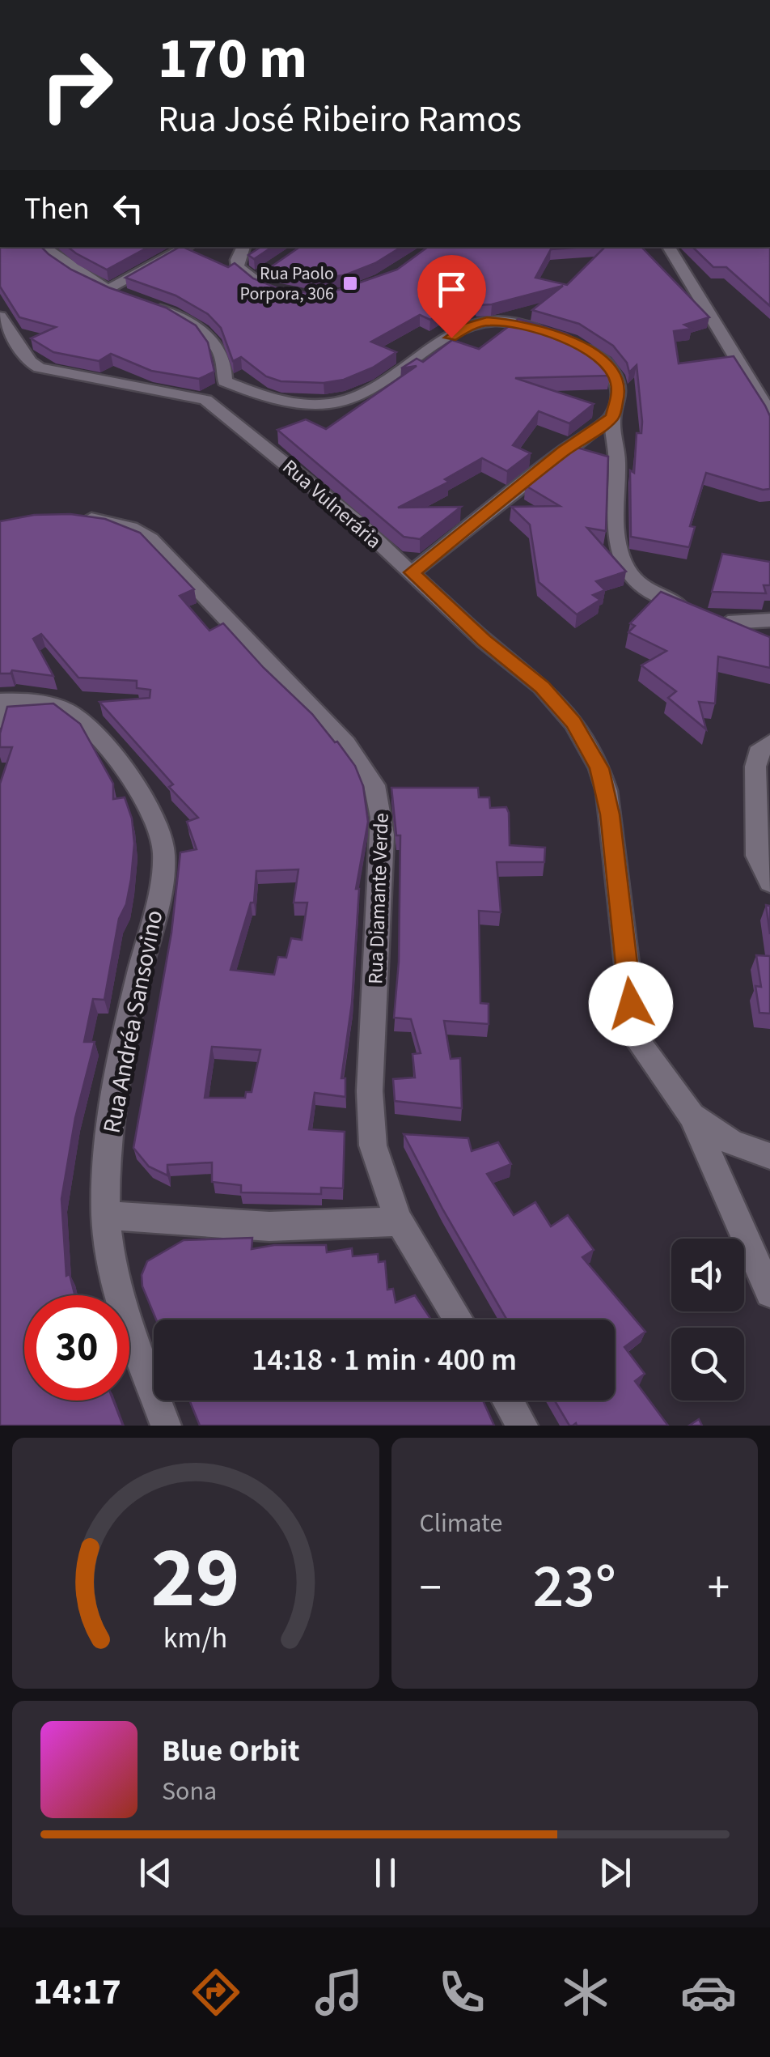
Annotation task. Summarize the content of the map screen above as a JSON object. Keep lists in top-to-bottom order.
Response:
{
  "streets": {
    "street": ["Rua Vulnerária", "Rua Diamante Verde", "Rua Andréa Sansovino"]
  },
  "places": {
    "transit": ["Rua Paolo Porpora, 306"]
  },
  "page": {
    "turn": ["170 m", "Rua José Ribeiro Ramos"],
    "then": "Then",
    "limit": "30",
    "trip": "14:18 · 1 min · 400 m",
    "tile": "Climate",
    "heat": ["−", "23°", "+"],
    "song": ["Blue Orbit", "Sona"],
    "tabs": "14:17",
    "gauge": ["29", "km/h"]
  }
}
